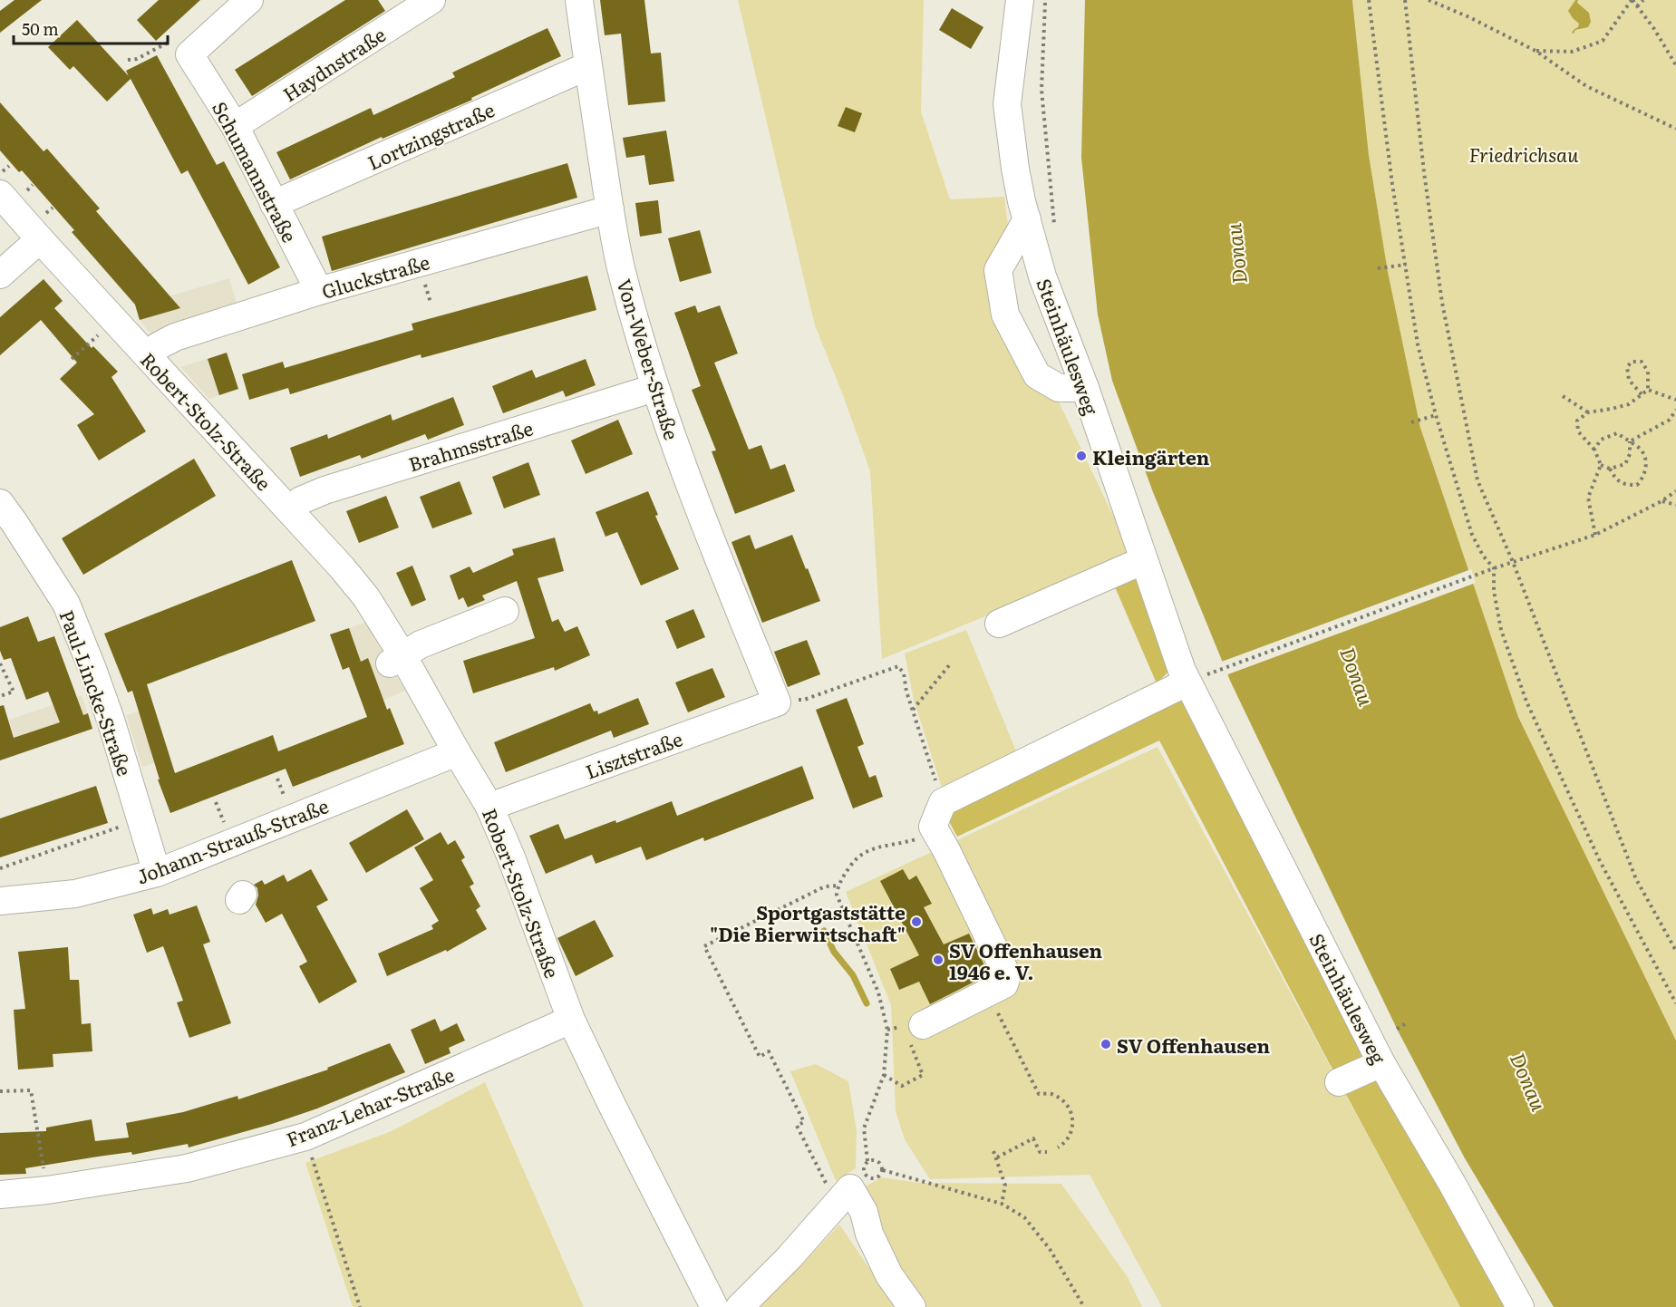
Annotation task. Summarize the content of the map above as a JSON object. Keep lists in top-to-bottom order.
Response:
{
  "streets": {
    "street": [
      "Haydnstraße",
      "Lortzingstraße",
      "Schumannstraße",
      "Gluckstraße",
      "Steinhäulesweg",
      "Von-Weber-Straße",
      "Robert-Stolz-Straße",
      "Brahmsstraße",
      "Paul-Lincke-Straße",
      "Lisztstraße",
      "Johann-Strauß-Straße",
      "Franz-Lehar-Straße"
    ]
  },
  "crossings": [
    ["Haydnstraße", "Schumannstraße"],
    ["Lortzingstraße", "Schumannstraße"],
    ["Lortzingstraße", "Von-Weber-Straße"],
    ["Schumannstraße", "Gluckstraße"],
    ["Gluckstraße", "Von-Weber-Straße"],
    ["Gluckstraße", "Robert-Stolz-Straße"],
    ["Von-Weber-Straße", "Brahmsstraße"],
    ["Von-Weber-Straße", "Lisztstraße"],
    ["Robert-Stolz-Straße", "Brahmsstraße"],
    ["Robert-Stolz-Straße", "Lisztstraße"],
    ["Robert-Stolz-Straße", "Johann-Strauß-Straße"],
    ["Robert-Stolz-Straße", "Franz-Lehar-Straße"],
    ["Paul-Lincke-Straße", "Johann-Strauß-Straße"]
  ],
  "water": ["Donau"],
  "parks": ["Friedrichsau"],
  "places": [
    "Kleingärten",
    "Sportgaststätte \"Die Bierwirtschaft\"",
    "SV Offenhausen 1946 e. V.",
    "SV Offenhausen"
  ],
  "scale_bar": "50 m"
}
